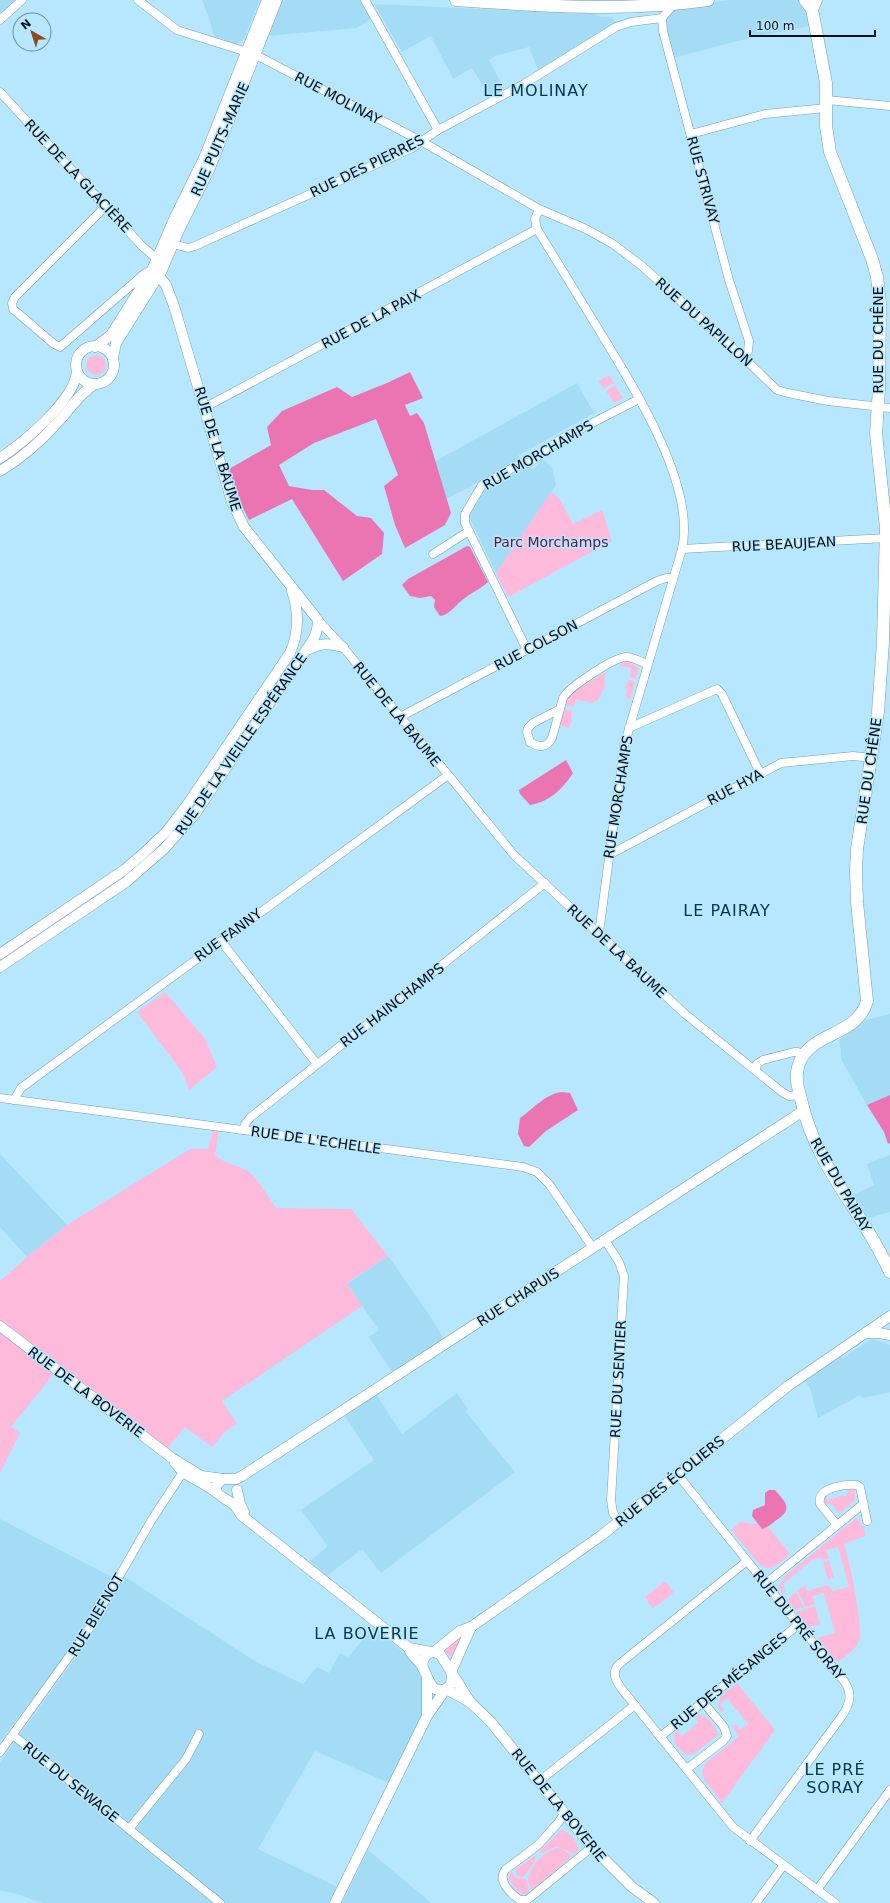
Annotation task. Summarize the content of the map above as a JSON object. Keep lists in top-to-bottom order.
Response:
{
  "streets": {
    "main road": ["RUE DU CHÊNE", "RUE DU PAIRAY"],
    "street": [
      "RUE MOLINAY",
      "RUE PUITS-MARIE",
      "RUE DES PIERRES",
      "RUE DE LA GLACIÈRE",
      "RUE STRIVAY",
      "RUE DE LA PAIX",
      "RUE DU PAPILLON",
      "RUE DE LA BAUME",
      "RUE MORCHAMPS",
      "RUE BEAUJEAN",
      "RUE COLSON",
      "RUE DE LA VIEILLE ESPÉRANCE",
      "RUE HYA",
      "RUE FANNY",
      "RUE HAINCHAMPS",
      "RUE DE L'ECHELLE",
      "RUE CHAPUIS",
      "RUE DU SENTIER",
      "RUE DE LA BOVERIE",
      "RUE DES ÉCOLIERS",
      "RUE BIEFNOT",
      "RUE DU PRÉ SORAY",
      "RUE DES MÉSANGES",
      "RUE DU SEWAGE"
    ]
  },
  "crossings": [
    ["RUE MOLINAY", "RUE PUITS-MARIE"],
    ["RUE MOLINAY", "RUE DES PIERRES"],
    ["RUE MOLINAY", "RUE DU PAPILLON"],
    ["RUE PUITS-MARIE", "RUE DES PIERRES"],
    ["RUE PUITS-MARIE", "RUE DE LA GLACIÈRE"],
    ["RUE PUITS-MARIE", "RUE DE LA BAUME"],
    ["RUE DES PIERRES", "RUE STRIVAY"],
    ["RUE STRIVAY", "RUE DU PAPILLON"],
    ["RUE DE LA PAIX", "RUE DE LA BAUME"],
    ["RUE DE LA PAIX", "RUE MORCHAMPS"],
    ["RUE DU PAPILLON", "RUE DU CHÊNE"],
    ["RUE DU CHÊNE", "RUE BEAUJEAN"],
    ["RUE DU CHÊNE", "RUE HYA"],
    ["RUE DU CHÊNE", "RUE DU PAIRAY"],
    ["RUE DE LA BAUME", "RUE MORCHAMPS"],
    ["RUE DE LA BAUME", "RUE COLSON"],
    ["RUE DE LA BAUME", "RUE DE LA VIEILLE ESPÉRANCE"],
    ["RUE DE LA BAUME", "RUE FANNY"],
    ["RUE DE LA BAUME", "RUE HAINCHAMPS"],
    ["RUE DE LA BAUME", "RUE DU PAIRAY"],
    ["RUE MORCHAMPS", "RUE BEAUJEAN"],
    ["RUE MORCHAMPS", "RUE COLSON"],
    ["RUE MORCHAMPS", "RUE HYA"],
    ["RUE FANNY", "RUE DE L'ECHELLE"],
    ["RUE HAINCHAMPS", "RUE DE L'ECHELLE"],
    ["RUE DE L'ECHELLE", "RUE CHAPUIS"],
    ["RUE DU PAIRAY", "RUE CHAPUIS"],
    ["RUE CHAPUIS", "RUE DU SENTIER"],
    ["RUE CHAPUIS", "RUE DE LA BOVERIE"],
    ["RUE DU SENTIER", "RUE DES ÉCOLIERS"],
    ["RUE DE LA BOVERIE", "RUE DES ÉCOLIERS"],
    ["RUE DE LA BOVERIE", "RUE BIEFNOT"],
    ["RUE DES ÉCOLIERS", "RUE DU PRÉ SORAY"],
    ["RUE BIEFNOT", "RUE DU SEWAGE"],
    ["RUE DU PRÉ SORAY", "RUE DES MÉSANGES"]
  ],
  "districts": [
    "LE MOLINAY",
    "LE PAIRAY",
    "LA BOVERIE",
    "LE PRÉ SORAY"
  ],
  "parks": ["Parc Morchamps"],
  "scale_bar": "100 m",
  "north": "top left"
}
